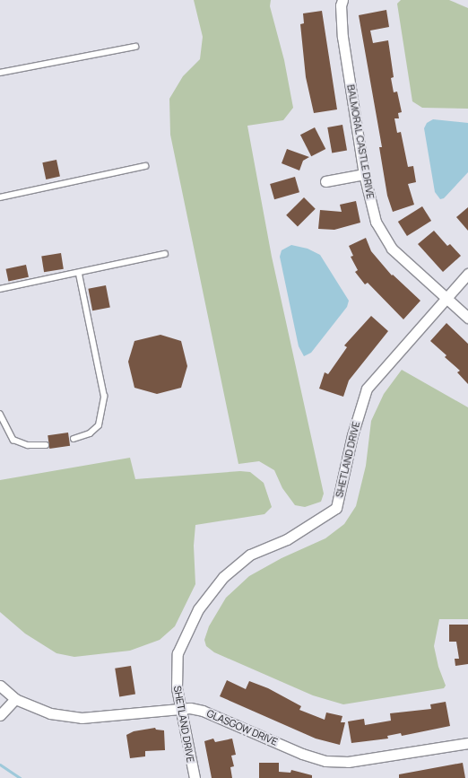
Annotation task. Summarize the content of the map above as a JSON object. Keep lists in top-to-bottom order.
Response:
{
  "streets": {
    "street": ["BALMORAL CASTLE DRIVE", "SHETLAND DRIVE", "GLASGOW DRIVE"]
  },
  "crossings": [
    ["BALMORAL CASTLE DRIVE", "SHETLAND DRIVE"],
    ["SHETLAND DRIVE", "GLASGOW DRIVE"]
  ]
}
